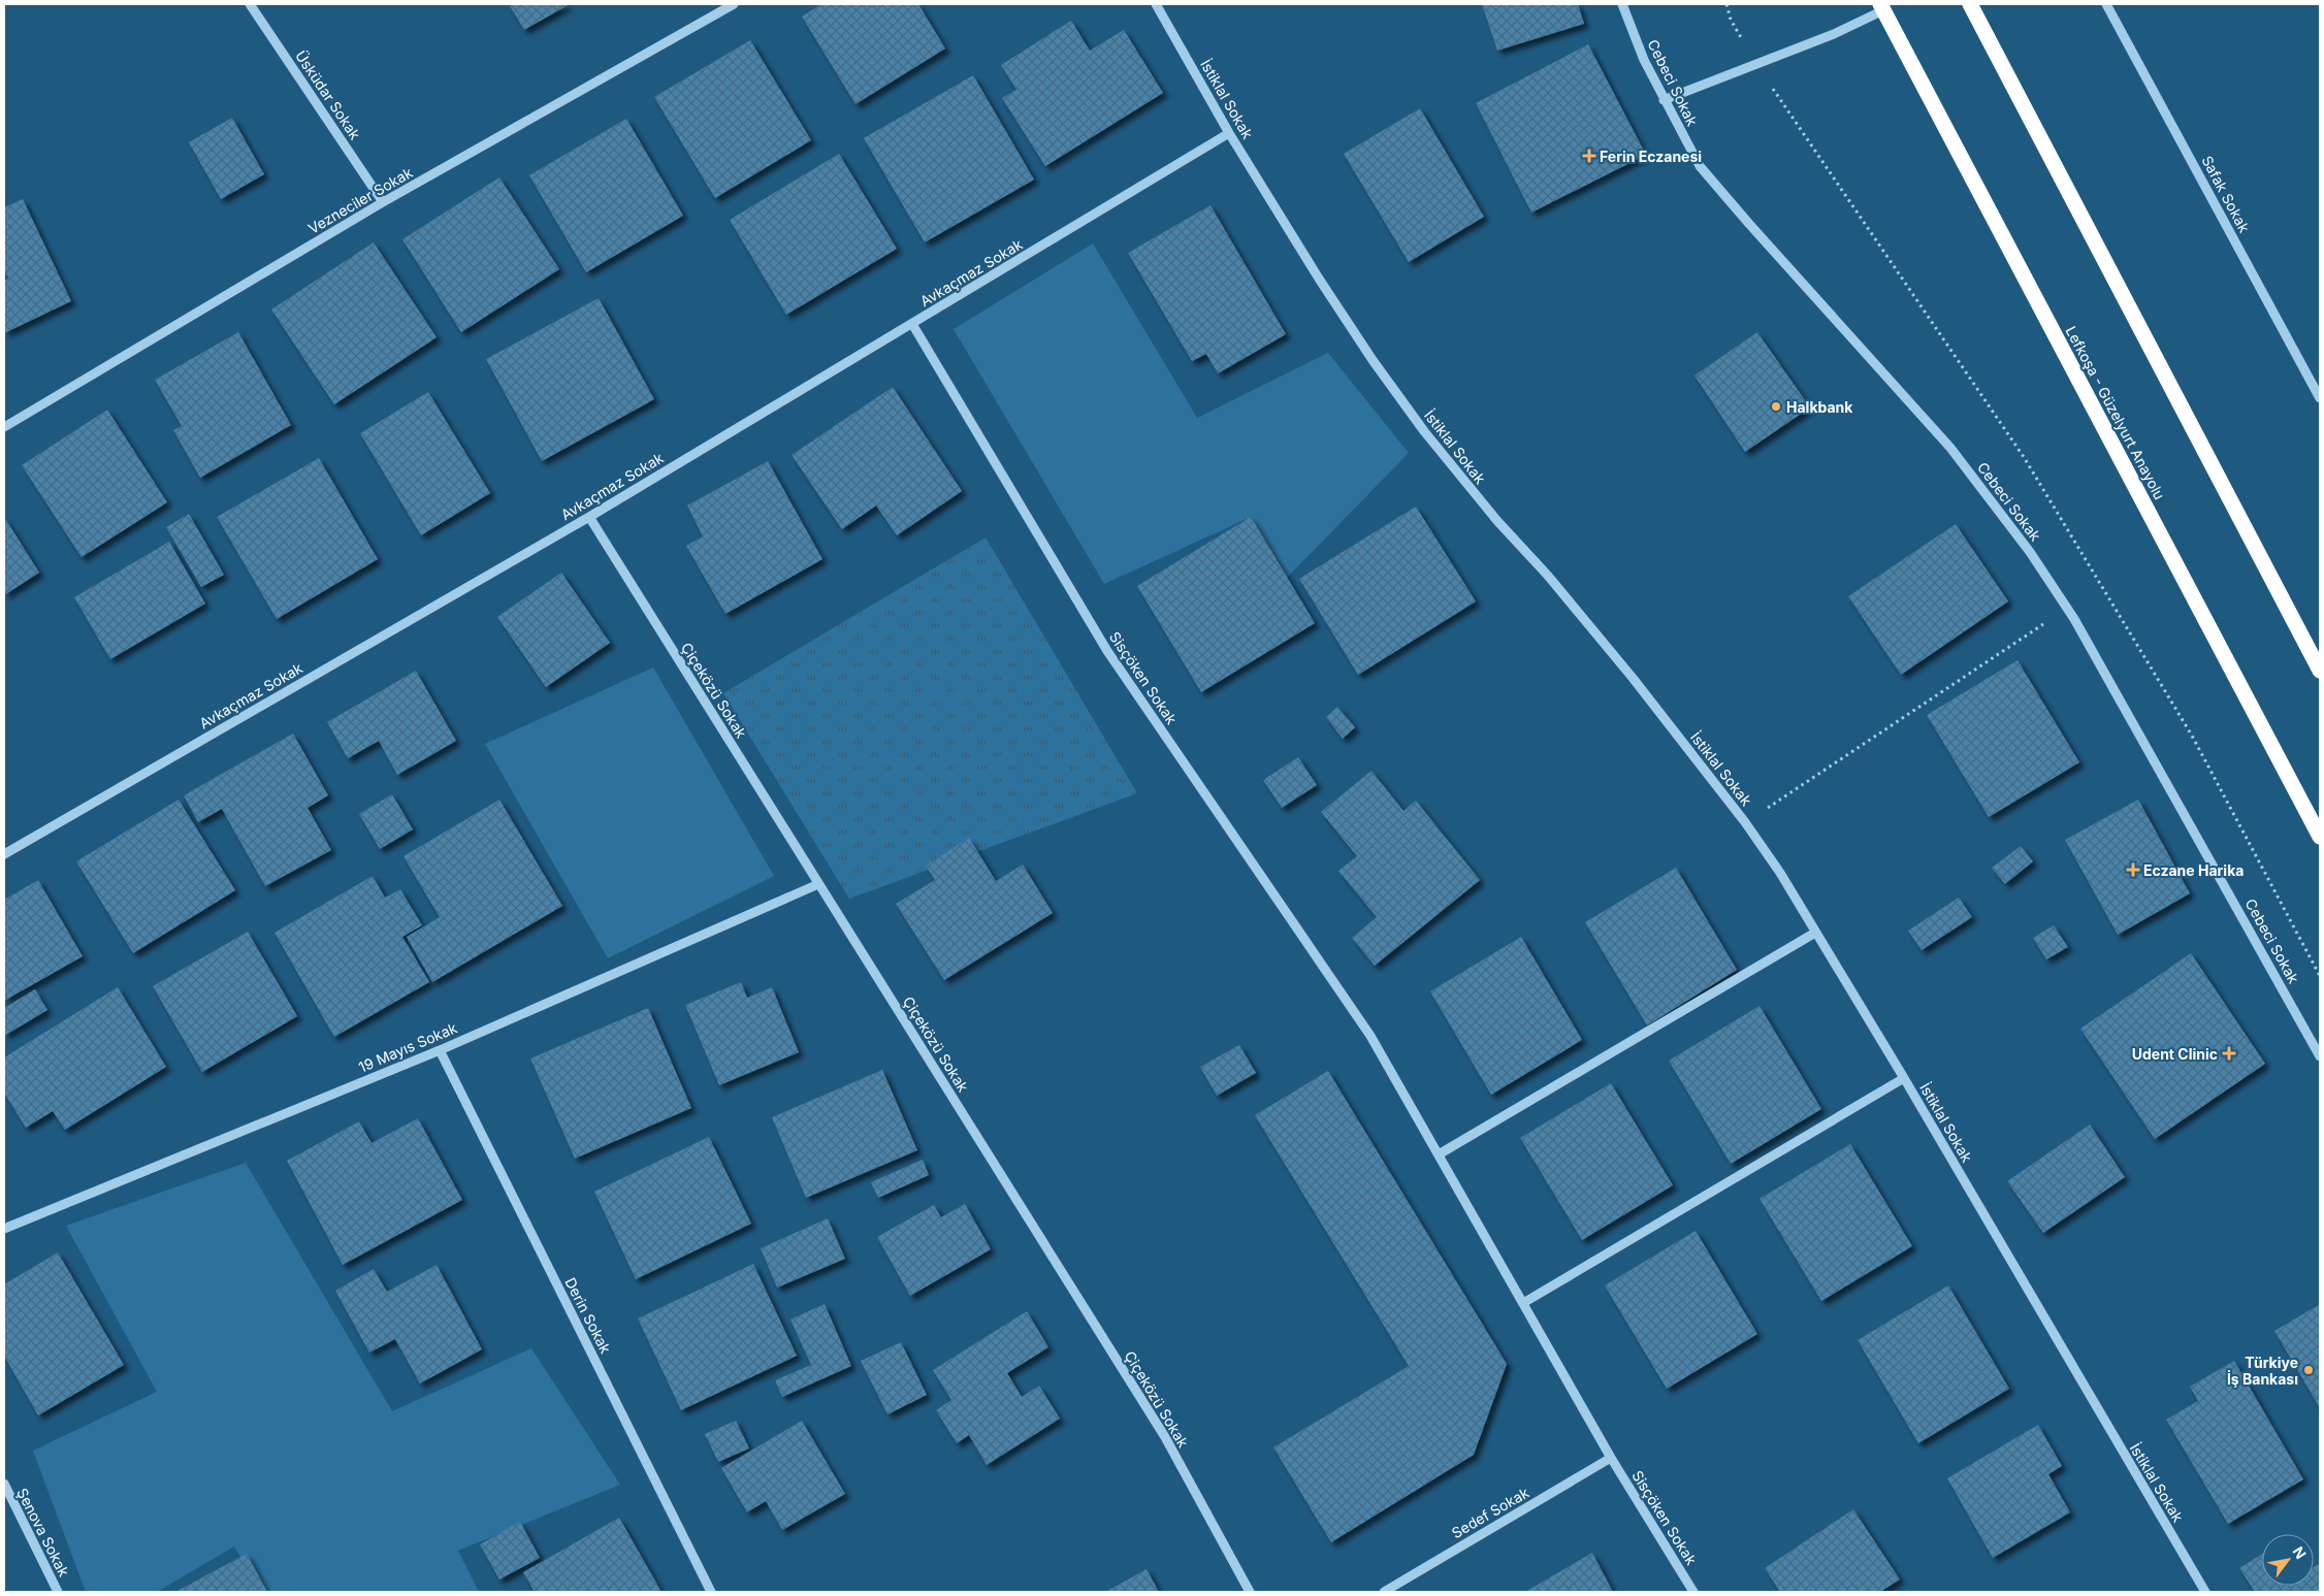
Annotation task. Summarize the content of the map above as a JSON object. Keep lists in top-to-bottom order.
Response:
{
  "streets": {
    "highway": ["Lefkoşa - Güzelyurt Anayolu"],
    "street": [
      "Cebeci Sokak",
      "Üsküdar Sokak",
      "İstiklal Sokak",
      "Safak Sokak",
      "Vezneciler Sokak",
      "Avkaçmaz Sokak",
      "Sisçöken Sokak",
      "Çiçeközü Sokak",
      "19 Mayıs Sokak",
      "Derin Sokak",
      "Sedef Sokak",
      "Şenova Sokak"
    ]
  },
  "crossings": [
    ["Üsküdar Sokak", "Vezneciler Sokak"],
    ["İstiklal Sokak", "Avkaçmaz Sokak"],
    ["Avkaçmaz Sokak", "Sisçöken Sokak"],
    ["Avkaçmaz Sokak", "Çiçeközü Sokak"],
    ["Sisçöken Sokak", "Sedef Sokak"],
    ["Çiçeközü Sokak", "19 Mayıs Sokak"],
    ["19 Mayıs Sokak", "Derin Sokak"]
  ],
  "places": {
    "health": ["Ferin Eczanesi", "Eczane Harika", "Udent Clinic"],
    "other": ["Halkbank", "Türkiye İş Bankası"]
  },
  "north": "top right"
}
